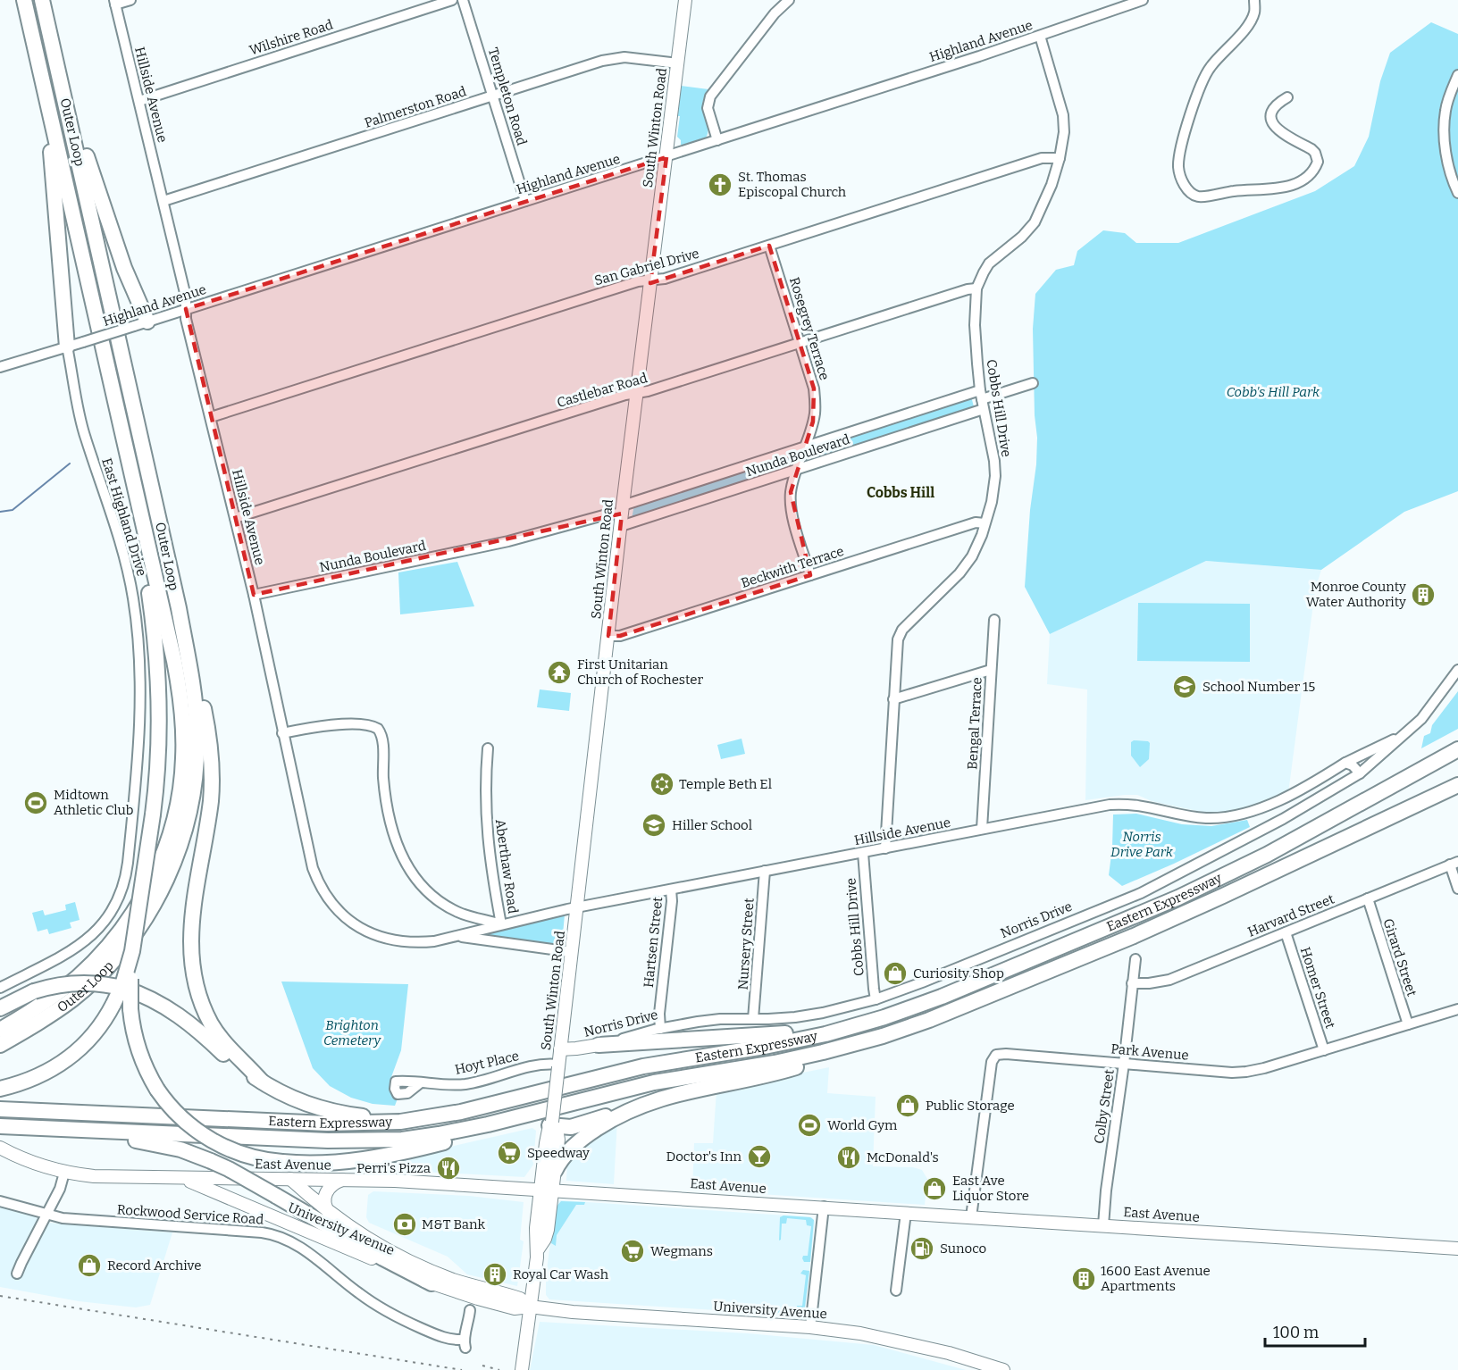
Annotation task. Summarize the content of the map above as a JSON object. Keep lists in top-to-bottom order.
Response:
{
  "streets": {
    "highway": ["Outer Loop", "Eastern Expressway"],
    "main road": [
      "South Winton Road",
      "Norris Drive",
      "East Avenue",
      "University Avenue"
    ],
    "street": [
      "Wilshire Road",
      "Highland Avenue",
      "Hillside Avenue",
      "Templeton Road",
      "Palmerston Road",
      "San Gabriel Drive",
      "Rosegrey Terrace",
      "Castlebar Road",
      "Cobbs Hill Drive",
      "Nunda Boulevard",
      "East Highland Drive",
      "Beckwith Terrace",
      "Bengal Terrace",
      "Aberthaw Road",
      "Harvard Street",
      "Hartsen Street",
      "Nursery Street",
      "Girard Street",
      "Homer Street",
      "Park Avenue",
      "Hoyt Place",
      "Colby Street",
      "Rockwood Service Road"
    ]
  },
  "crossings": [
    ["Wilshire Road", "Hillside Avenue"],
    ["Highland Avenue", "Hillside Avenue"],
    ["Highland Avenue", "Templeton Road"],
    ["Highland Avenue", "South Winton Road"],
    ["Highland Avenue", "Cobbs Hill Drive"],
    ["Highland Avenue", "East Highland Drive"],
    ["Hillside Avenue", "Palmerston Road"],
    ["Hillside Avenue", "South Winton Road"],
    ["Hillside Avenue", "San Gabriel Drive"],
    ["Hillside Avenue", "Castlebar Road"],
    ["Hillside Avenue", "Cobbs Hill Drive"],
    ["Hillside Avenue", "Nunda Boulevard"],
    ["Hillside Avenue", "Bengal Terrace"],
    ["Hillside Avenue", "Aberthaw Road"],
    ["Hillside Avenue", "Norris Drive"],
    ["Hillside Avenue", "Hartsen Street"],
    ["Hillside Avenue", "Nursery Street"],
    ["Templeton Road", "Palmerston Road"],
    ["Palmerston Road", "South Winton Road"],
    ["South Winton Road", "San Gabriel Drive"],
    ["South Winton Road", "Castlebar Road"],
    ["South Winton Road", "Nunda Boulevard"],
    ["South Winton Road", "Beckwith Terrace"],
    ["South Winton Road", "Norris Drive"],
    ["South Winton Road", "Hoyt Place"],
    ["South Winton Road", "East Avenue"],
    ["South Winton Road", "University Avenue"],
    ["San Gabriel Drive", "Rosegrey Terrace"],
    ["San Gabriel Drive", "Cobbs Hill Drive"],
    ["Rosegrey Terrace", "Castlebar Road"],
    ["Rosegrey Terrace", "Nunda Boulevard"],
    ["Rosegrey Terrace", "Beckwith Terrace"],
    ["Castlebar Road", "Cobbs Hill Drive"],
    ["Cobbs Hill Drive", "Nunda Boulevard"],
    ["Cobbs Hill Drive", "Beckwith Terrace"],
    ["Cobbs Hill Drive", "Norris Drive"],
    ["Harvard Street", "Girard Street"],
    ["Harvard Street", "Homer Street"],
    ["Harvard Street", "Colby Street"],
    ["Norris Drive", "Hartsen Street"],
    ["Norris Drive", "Nursery Street"],
    ["Girard Street", "Park Avenue"],
    ["Homer Street", "Park Avenue"],
    ["Park Avenue", "Colby Street"],
    ["Park Avenue", "East Avenue"],
    ["Colby Street", "East Avenue"],
    ["East Avenue", "University Avenue"]
  ],
  "districts": ["Cobbs Hill"],
  "parks": ["Cobb's Hill Park", "Norris Drive Park", "Brighton Cemetery"],
  "places": {
    "church": ["St. Thomas Episcopal Church"],
    "building": ["Monroe County Water Authority", "Royal Car Wash", "1600 East Avenue Apartments"],
    "temple": ["First Unitarian Church of Rochester"],
    "school or university": ["School Number 15", "Hiller School"],
    "synagogue": ["Temple Beth El"],
    "sports": ["Midtown Athletic Club", "World Gym"],
    "shop": [
      "Curiosity Shop",
      "Public Storage",
      "East Ave Liquor Store",
      "Record Archive"
    ],
    "supermarket": ["Speedway", "Wegmans"],
    "bar": ["Doctor's Inn"],
    "restaurant": ["McDonald's", "Perri's Pizza"],
    "bank": ["M&T Bank"],
    "fuel station": ["Sunoco"]
  },
  "scale_bar": "100 m"
}
